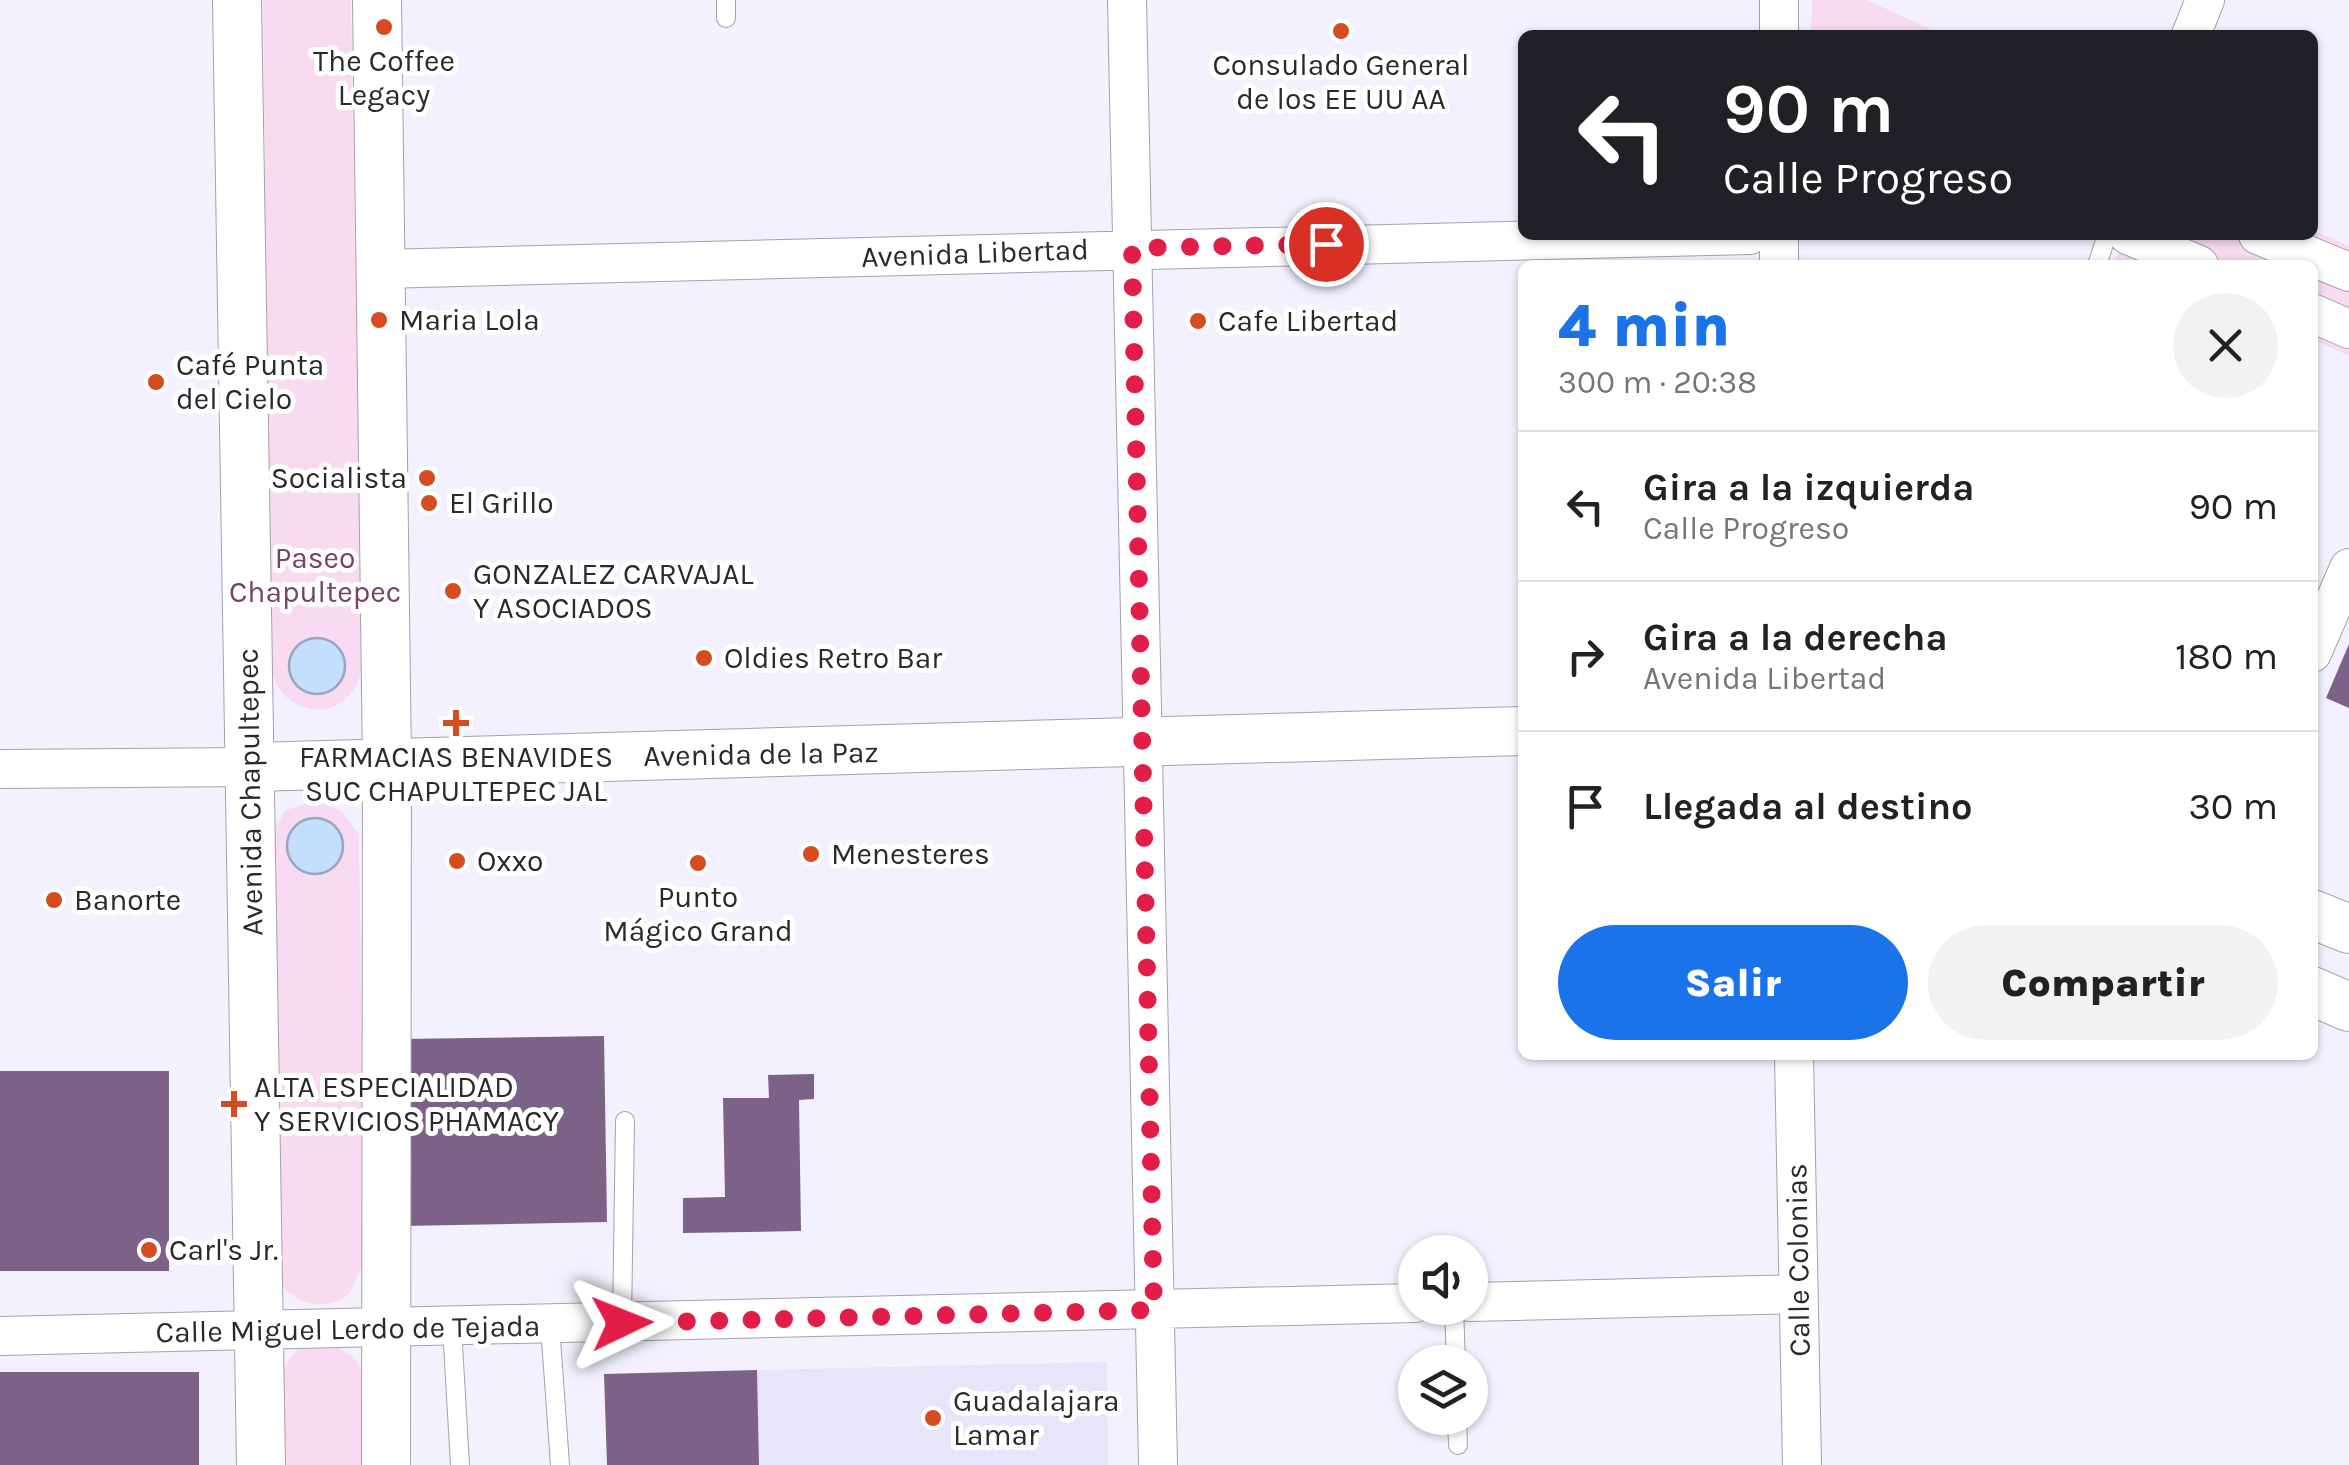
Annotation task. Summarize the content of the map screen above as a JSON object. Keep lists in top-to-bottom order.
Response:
{
  "streets": {
    "street": [
      "Avenida Libertad",
      "Avenida de la Paz",
      "Avenida Chapultepec",
      "Calle Colonias",
      "Calle Miguel Lerdo de Tejada"
    ]
  },
  "crossings": [
    ["Avenida de la Paz", "Avenida Chapultepec"],
    ["Avenida Chapultepec", "Calle Miguel Lerdo de Tejada"]
  ],
  "parks": ["Paseo Chapultepec"],
  "places": {
    "other": [
      "The Coffee Legacy",
      "Consulado General de los EE UU AA",
      "Maria Lola",
      "Cafe Libertad",
      "Café Punta del Cielo",
      "Socialista",
      "El Grillo",
      "GONZALEZ CARVAJAL Y ASOCIADOS",
      "Oldies Retro Bar",
      "Menesteres",
      "Oxxo",
      "Punto Mágico Grand",
      "Banorte",
      "Carl's Jr.",
      "Guadalajara Lamar"
    ],
    "health": ["FARMACIAS BENAVIDES SUC CHAPULTEPEC JAL", "ALTA ESPECIALIDAD Y SERVICIOS PHAMACY"]
  },
  "page": {
    "turn": ["90 m", "Calle Progreso"],
    "heading": ["4 min", "300 m · 20:38"],
    "list": [
      {
        "name": "Gira a la izquierda",
        "note": "Calle Progreso",
        "value": "90 m"
      },
      {
        "name": "Gira a la derecha",
        "note": "Avenida Libertad",
        "value": "180 m"
      },
      {
        "name": "Llegada al destino",
        "value": "30 m"
      }
    ],
    "buttons": ["Salir", "Compartir"]
  }
}
